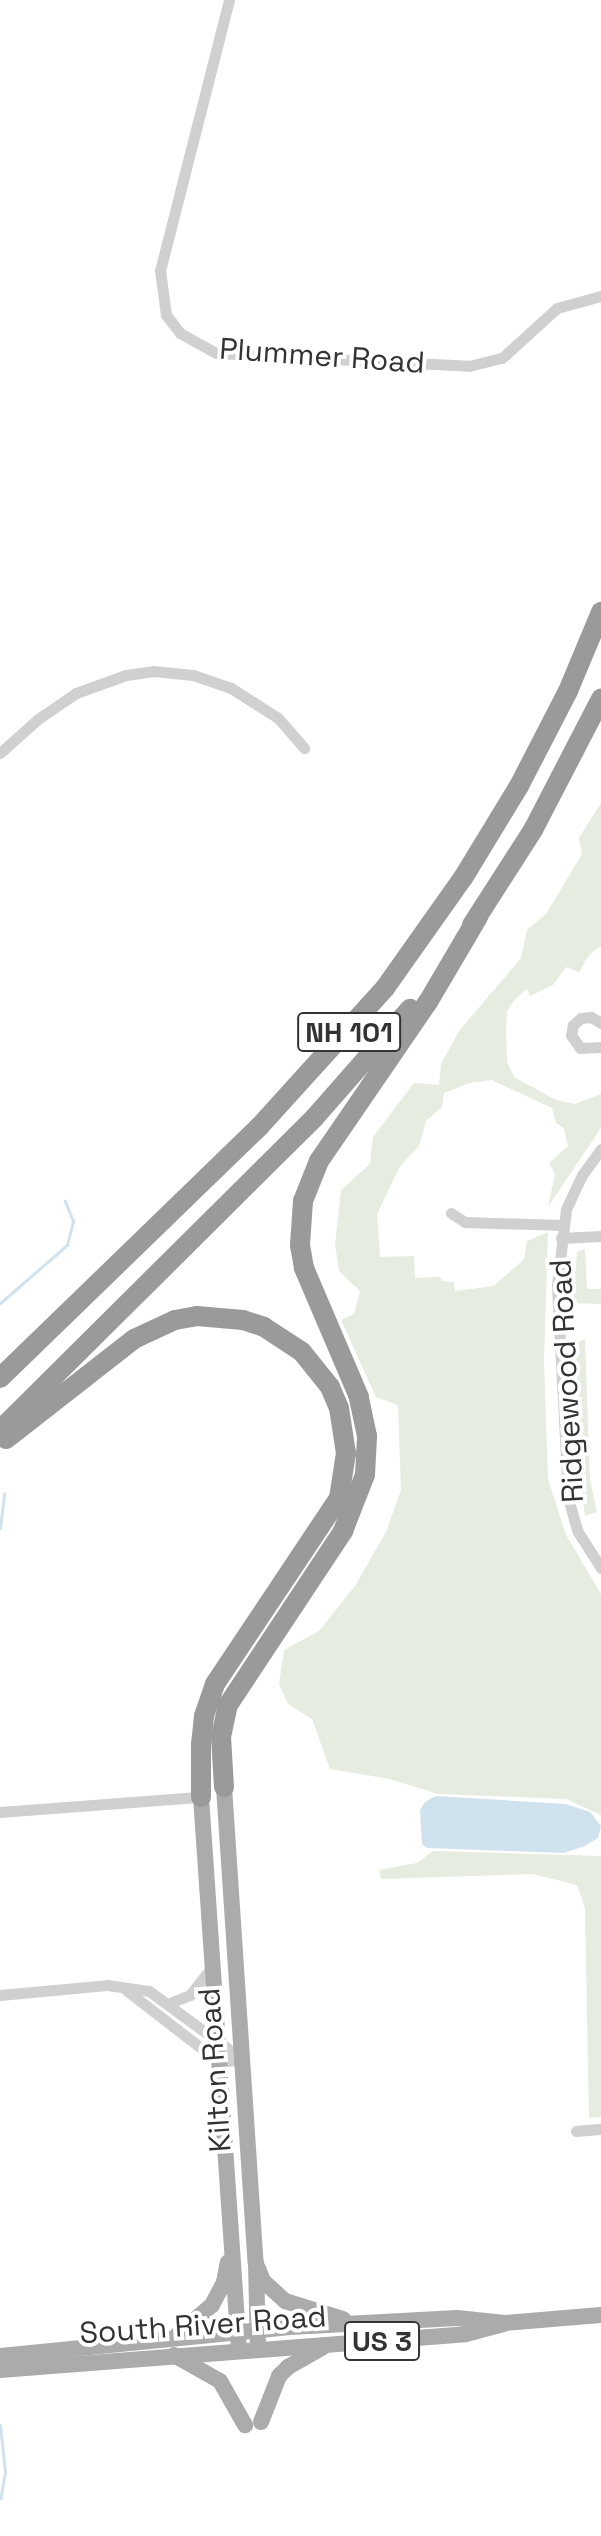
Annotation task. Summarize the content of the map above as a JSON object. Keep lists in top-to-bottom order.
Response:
{
  "streets": {
    "highway": ["NH 101"],
    "main road": ["Kilton Road", "South River Road", "US 3"],
    "street": ["Plummer Road", "Ridgewood Road"]
  },
  "crossings": [
    ["Kilton Road", "South River Road"]
  ]
}
